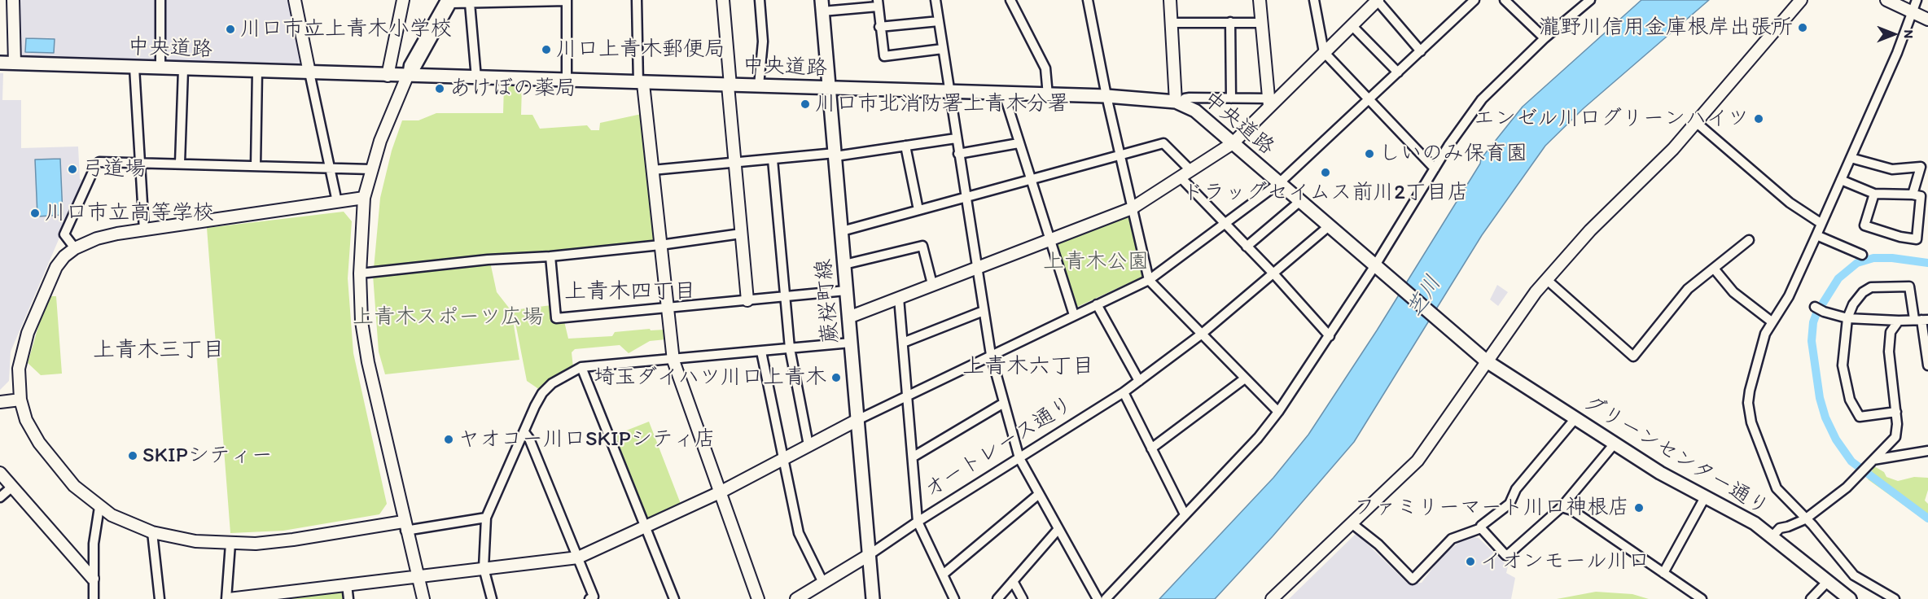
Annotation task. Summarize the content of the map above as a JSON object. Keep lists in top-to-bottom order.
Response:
{
  "streets": {
    "main road": ["中央道路", "蕨桜町線", "グリーンセンター通り"],
    "street": ["オートレース通り"]
  },
  "crossings": [
    ["中央道路", "蕨桜町線"],
    ["中央道路", "オートレース通り"],
    ["中央道路", "グリーンセンター通り"],
    ["蕨桜町線", "オートレース通り"]
  ],
  "districts": ["上青木四丁目", "上青木三丁目", "上青木六丁目"],
  "water": ["芝川"],
  "parks": ["上青木公園", "上青木スポーツ広場"],
  "places": [
    "瀧野川信用金庫根岸出張所",
    "川口市立上青木小学校",
    "川口上青木郵便局",
    "あけぼの薬局",
    "川口市北消防署上青木分署",
    "エンゼル川口グリーンハイツ",
    "しいのみ保育園",
    "弓道場",
    "ドラッグセイムス前川2丁目店",
    "川口市立高等学校",
    "埼玉ダイハツ川口上青木",
    "ヤオコー川口SKIPシティ店",
    "SKIPシティー",
    "ファミリーマート川口神根店",
    "イオンモール川口"
  ],
  "north": "right"
}
